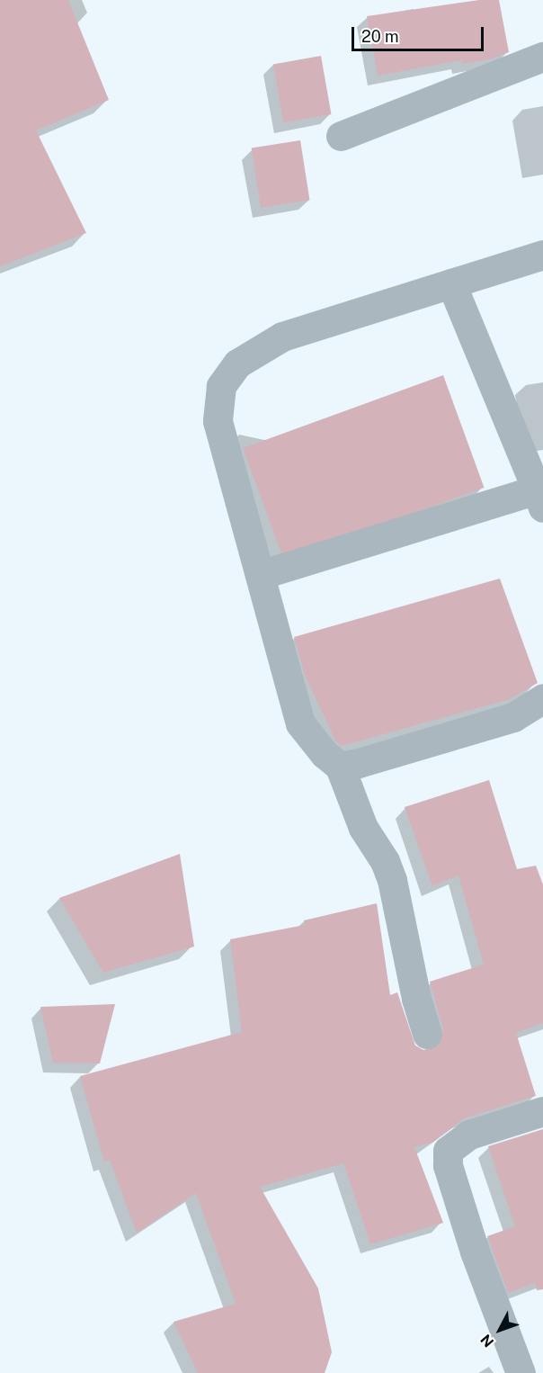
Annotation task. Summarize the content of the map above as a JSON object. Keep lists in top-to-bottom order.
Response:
{
  "scale_bar": "20 m",
  "north": "bottom left"
}
